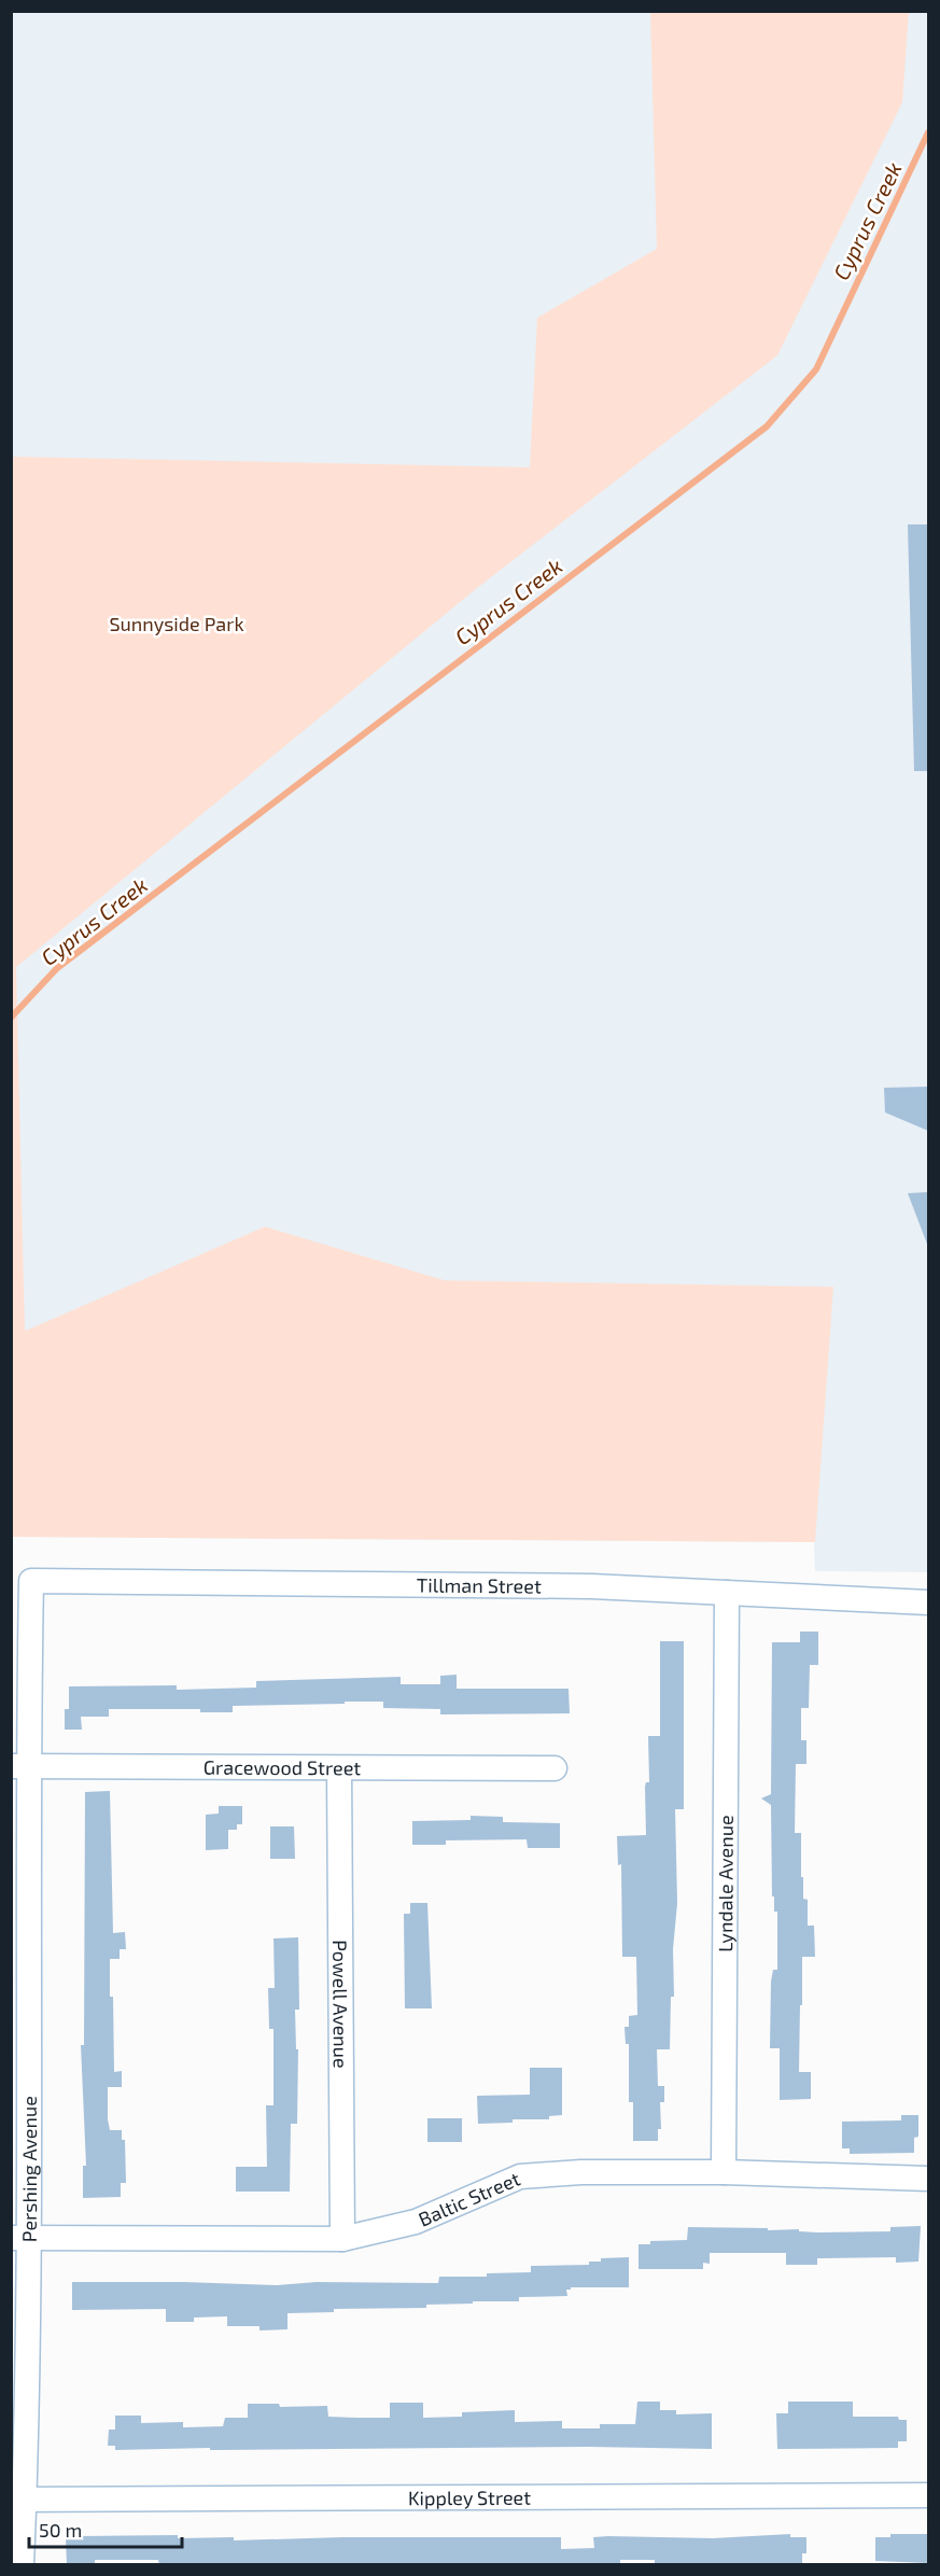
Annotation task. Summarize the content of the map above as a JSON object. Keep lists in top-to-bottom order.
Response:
{
  "streets": {
    "street": [
      "Tillman Street",
      "Gracewood Street",
      "Lyndale Avenue",
      "Powell Avenue",
      "Pershing Avenue",
      "Baltic Street",
      "Kippley Street"
    ]
  },
  "crossings": [
    ["Tillman Street", "Lyndale Avenue"],
    ["Tillman Street", "Pershing Avenue"],
    ["Gracewood Street", "Powell Avenue"],
    ["Gracewood Street", "Pershing Avenue"],
    ["Lyndale Avenue", "Baltic Street"],
    ["Powell Avenue", "Baltic Street"],
    ["Pershing Avenue", "Baltic Street"],
    ["Pershing Avenue", "Kippley Street"]
  ],
  "water": ["Cyprus Creek"],
  "parks": ["Sunnyside Park"],
  "scale_bar": "50 m"
}
